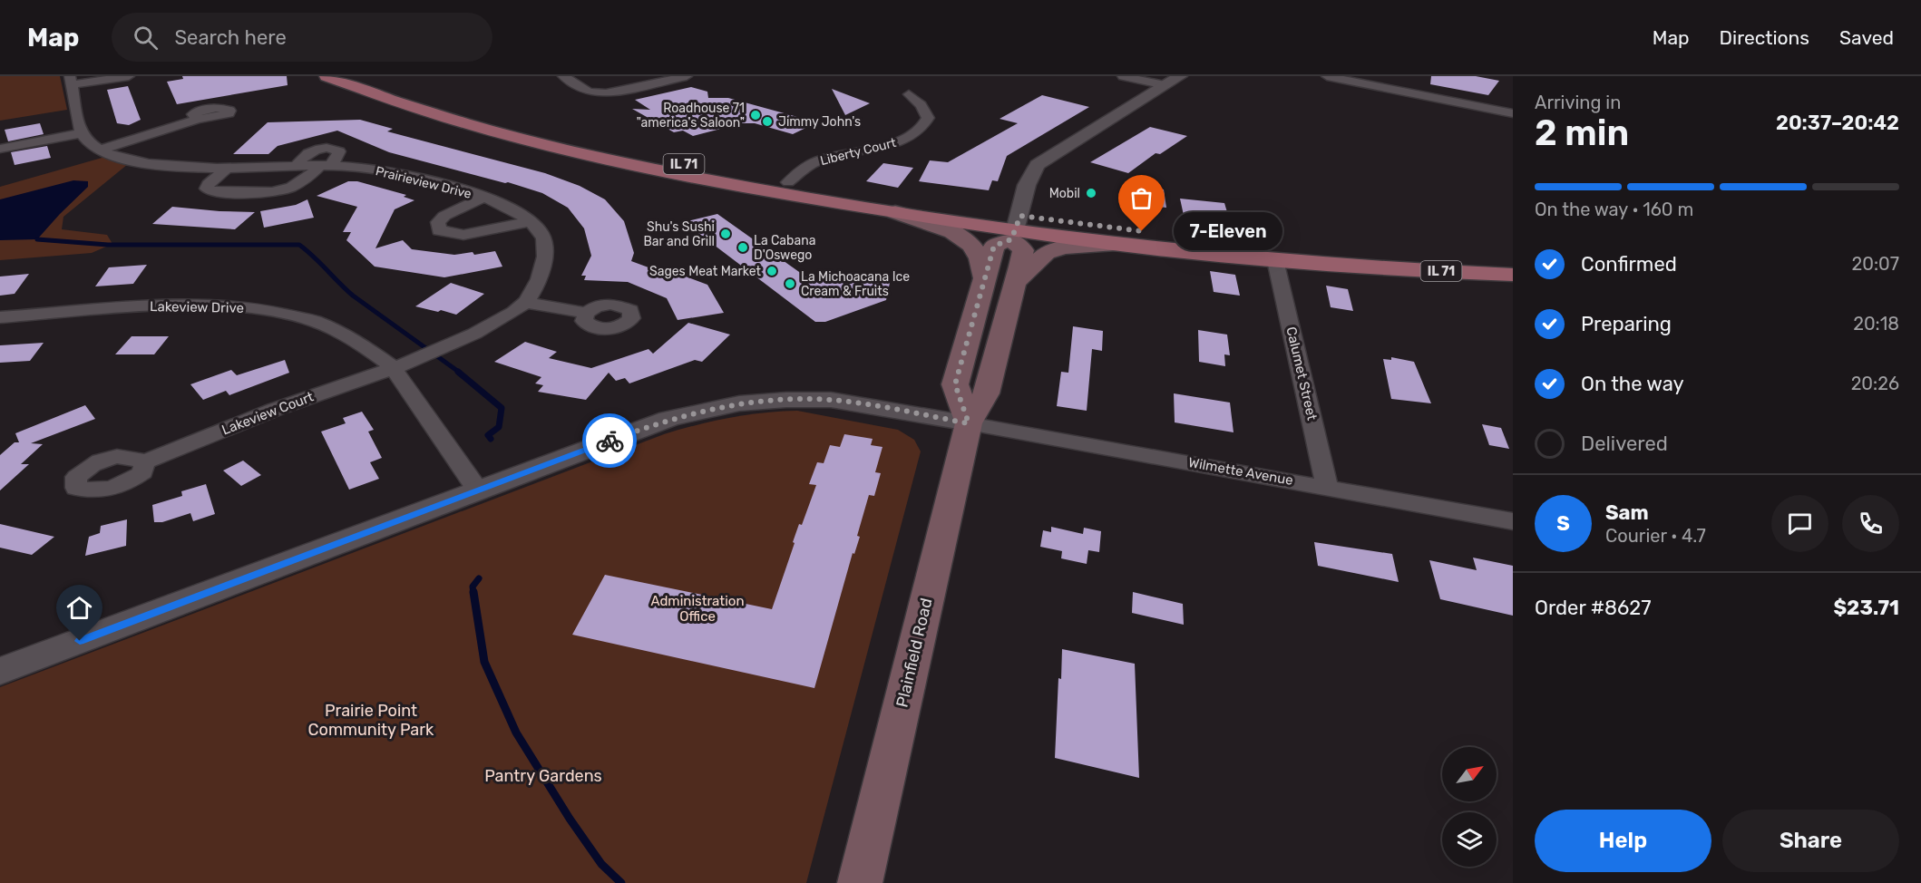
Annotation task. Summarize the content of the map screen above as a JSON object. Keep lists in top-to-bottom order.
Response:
{
  "streets": {
    "main road": ["IL 71", "Plainfield Road"],
    "street": [
      "Liberty Court",
      "Prairieview Drive",
      "Lakeview Drive",
      "Calumet Street",
      "Lakeview Court",
      "Wilmette Avenue"
    ]
  },
  "crossings": [
    ["Liberty Court", "IL 71"],
    ["IL 71", "Calumet Street"],
    ["IL 71", "Plainfield Road"],
    ["Lakeview Drive", "Lakeview Court"],
    ["Calumet Street", "Wilmette Avenue"],
    ["Wilmette Avenue", "Plainfield Road"]
  ],
  "parks": ["Administration Office", "Prairie Point Community Park", "Pantry Gardens"],
  "places": [
    "Roadhouse 71 \"america's Saloon\"",
    "Jimmy John's",
    "Mobil",
    "7-Eleven",
    "Shu's Sushi Bar and Grill",
    "La Cabana D'Oswego",
    "Sages Meat Market",
    "La Michoacana Ice Cream & Fruits"
  ],
  "north": "top right",
  "page": {
    "header": "Map",
    "search": "Search here",
    "nav": ["Map", "Directions", "Saved"],
    "heading": ["2 min", "Arriving in", "20:37–20:42"],
    "panel": [
      "Sam",
      "Courier · 4.7",
      "Order #8627",
      "$23.71"
    ],
    "bar": "On the way · 160 m",
    "bubble": "7-Eleven",
    "list": [
      ["Confirmed", "20:07"],
      ["Preparing", "20:18"],
      ["On the way", "20:26"],
      "Delivered"
    ],
    "round": "S",
    "buttons": ["Help", "Share"]
  }
}
